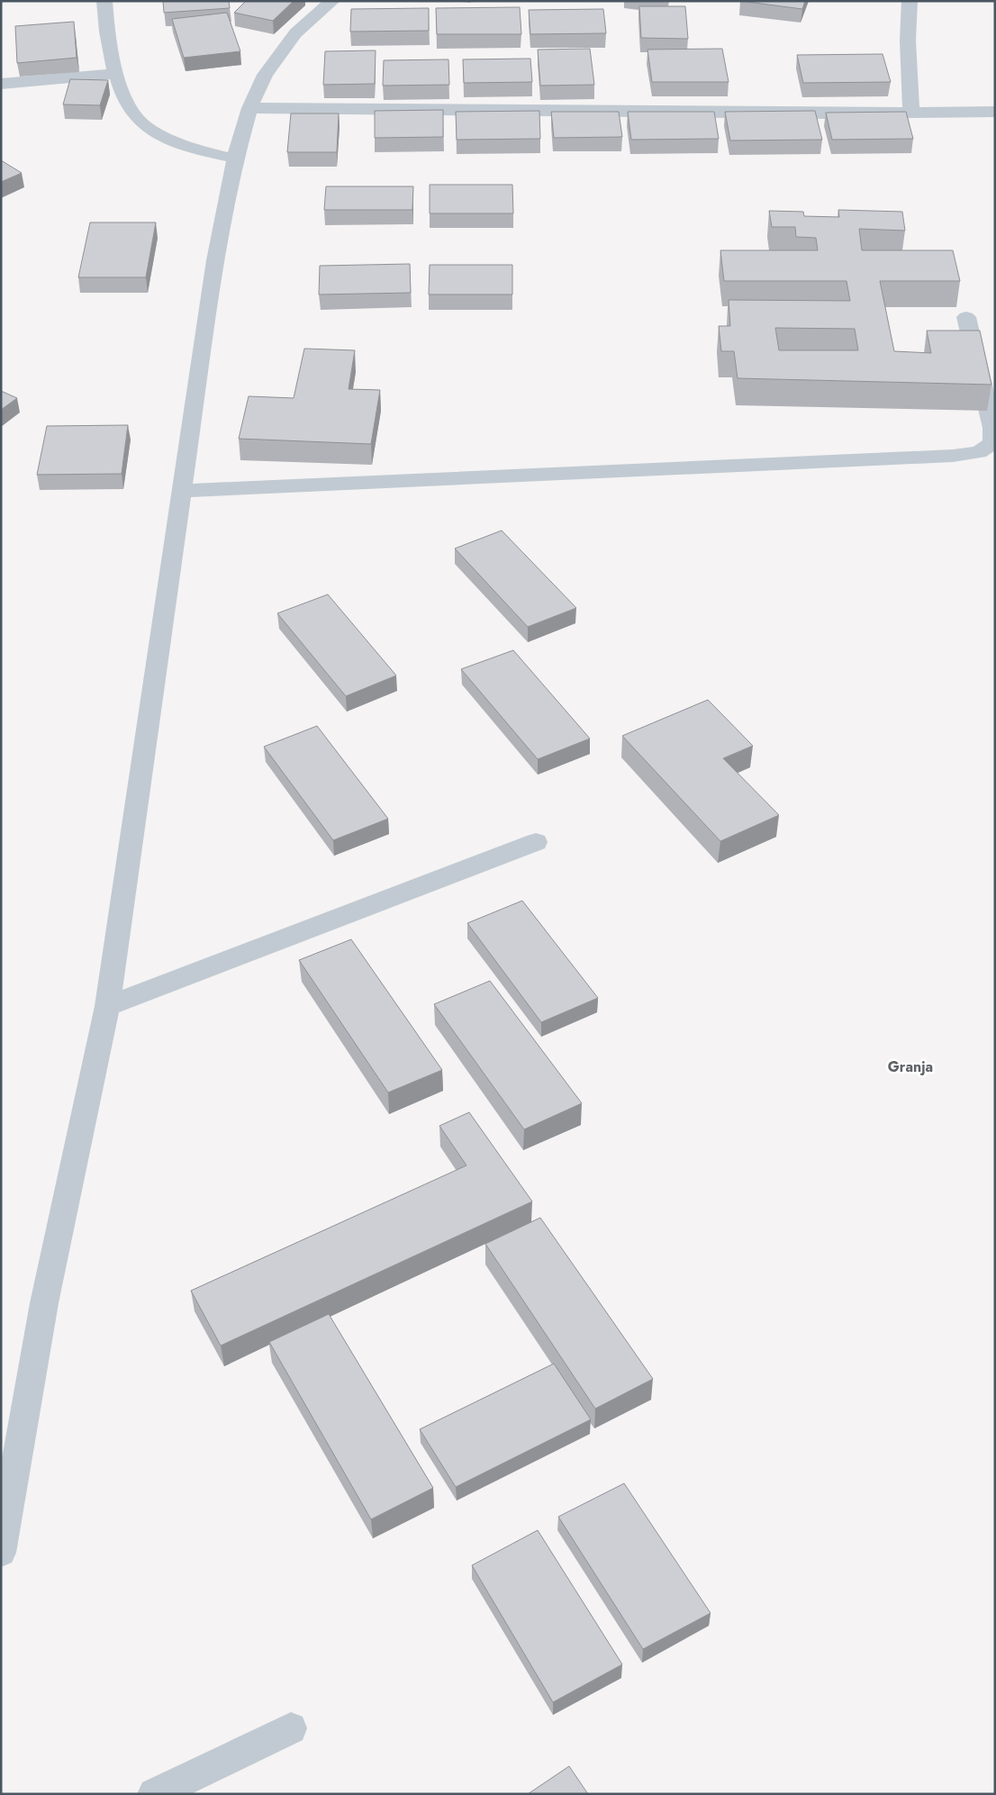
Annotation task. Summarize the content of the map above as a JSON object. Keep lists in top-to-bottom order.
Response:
{
  "districts": ["Granja"]
}
